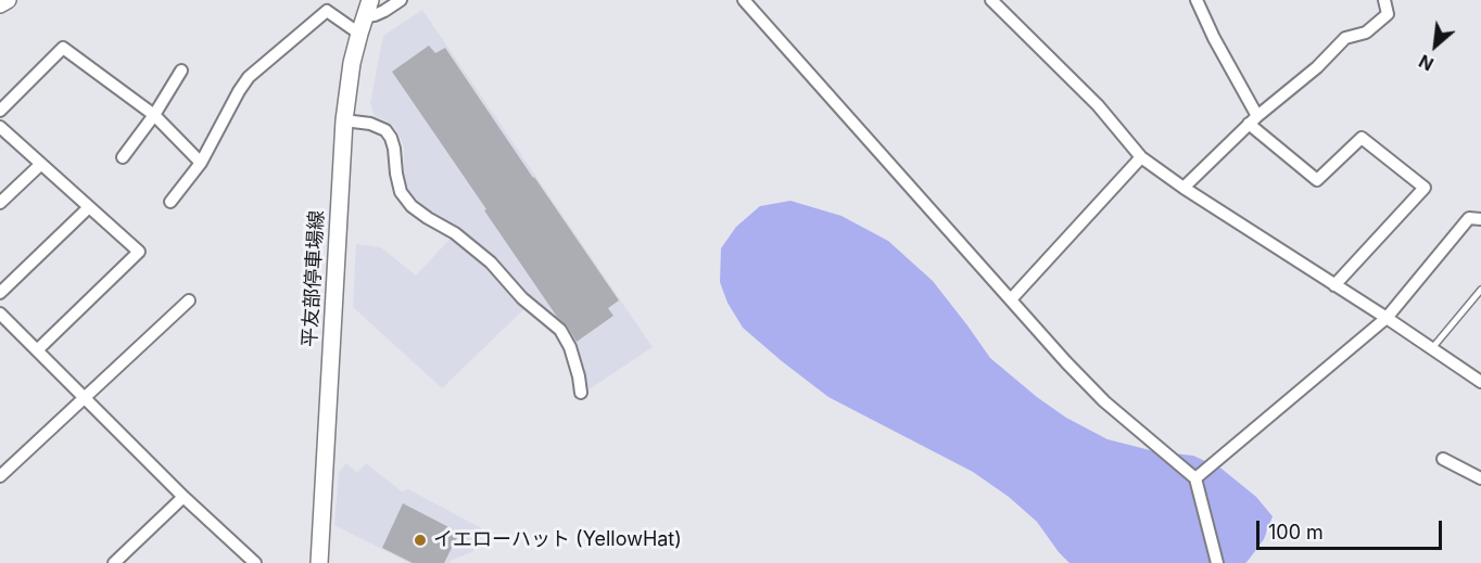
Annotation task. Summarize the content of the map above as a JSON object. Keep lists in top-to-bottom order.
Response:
{
  "streets": {
    "main road": ["平友部停車場線"]
  },
  "places": ["イエローハット (YellowHat)"],
  "scale_bar": "100 m",
  "north": "bottom left"
}
